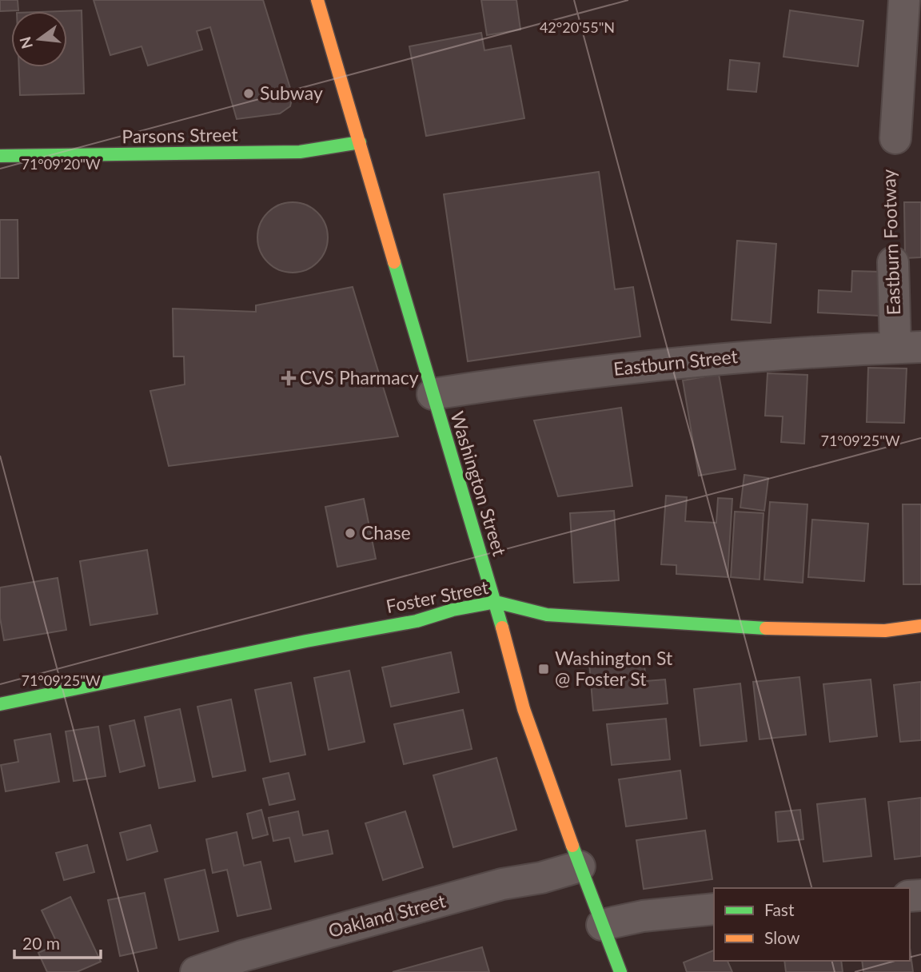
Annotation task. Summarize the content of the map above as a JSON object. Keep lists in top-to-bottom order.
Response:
{
  "streets": {
    "street": [
      "Parsons Street",
      "Eastburn Footway",
      "Eastburn Street",
      "Washington Street",
      "Foster Street",
      "Oakland Street"
    ]
  },
  "crossings": [
    ["Parsons Street", "Washington Street"],
    ["Eastburn Footway", "Eastburn Street"],
    ["Eastburn Street", "Washington Street"],
    ["Washington Street", "Foster Street"],
    ["Washington Street", "Oakland Street"]
  ],
  "places": {
    "other": ["Subway", "Chase"],
    "health": ["CVS Pharmacy"],
    "transit": ["Washington St @ Foster St"]
  },
  "legend": ["Fast", "Slow"],
  "scale_bar": "20 m",
  "north": "left",
  "coordinates": ["42°20'55\"N", "71°09'20\"W", "71°09'25\"W"]
}
